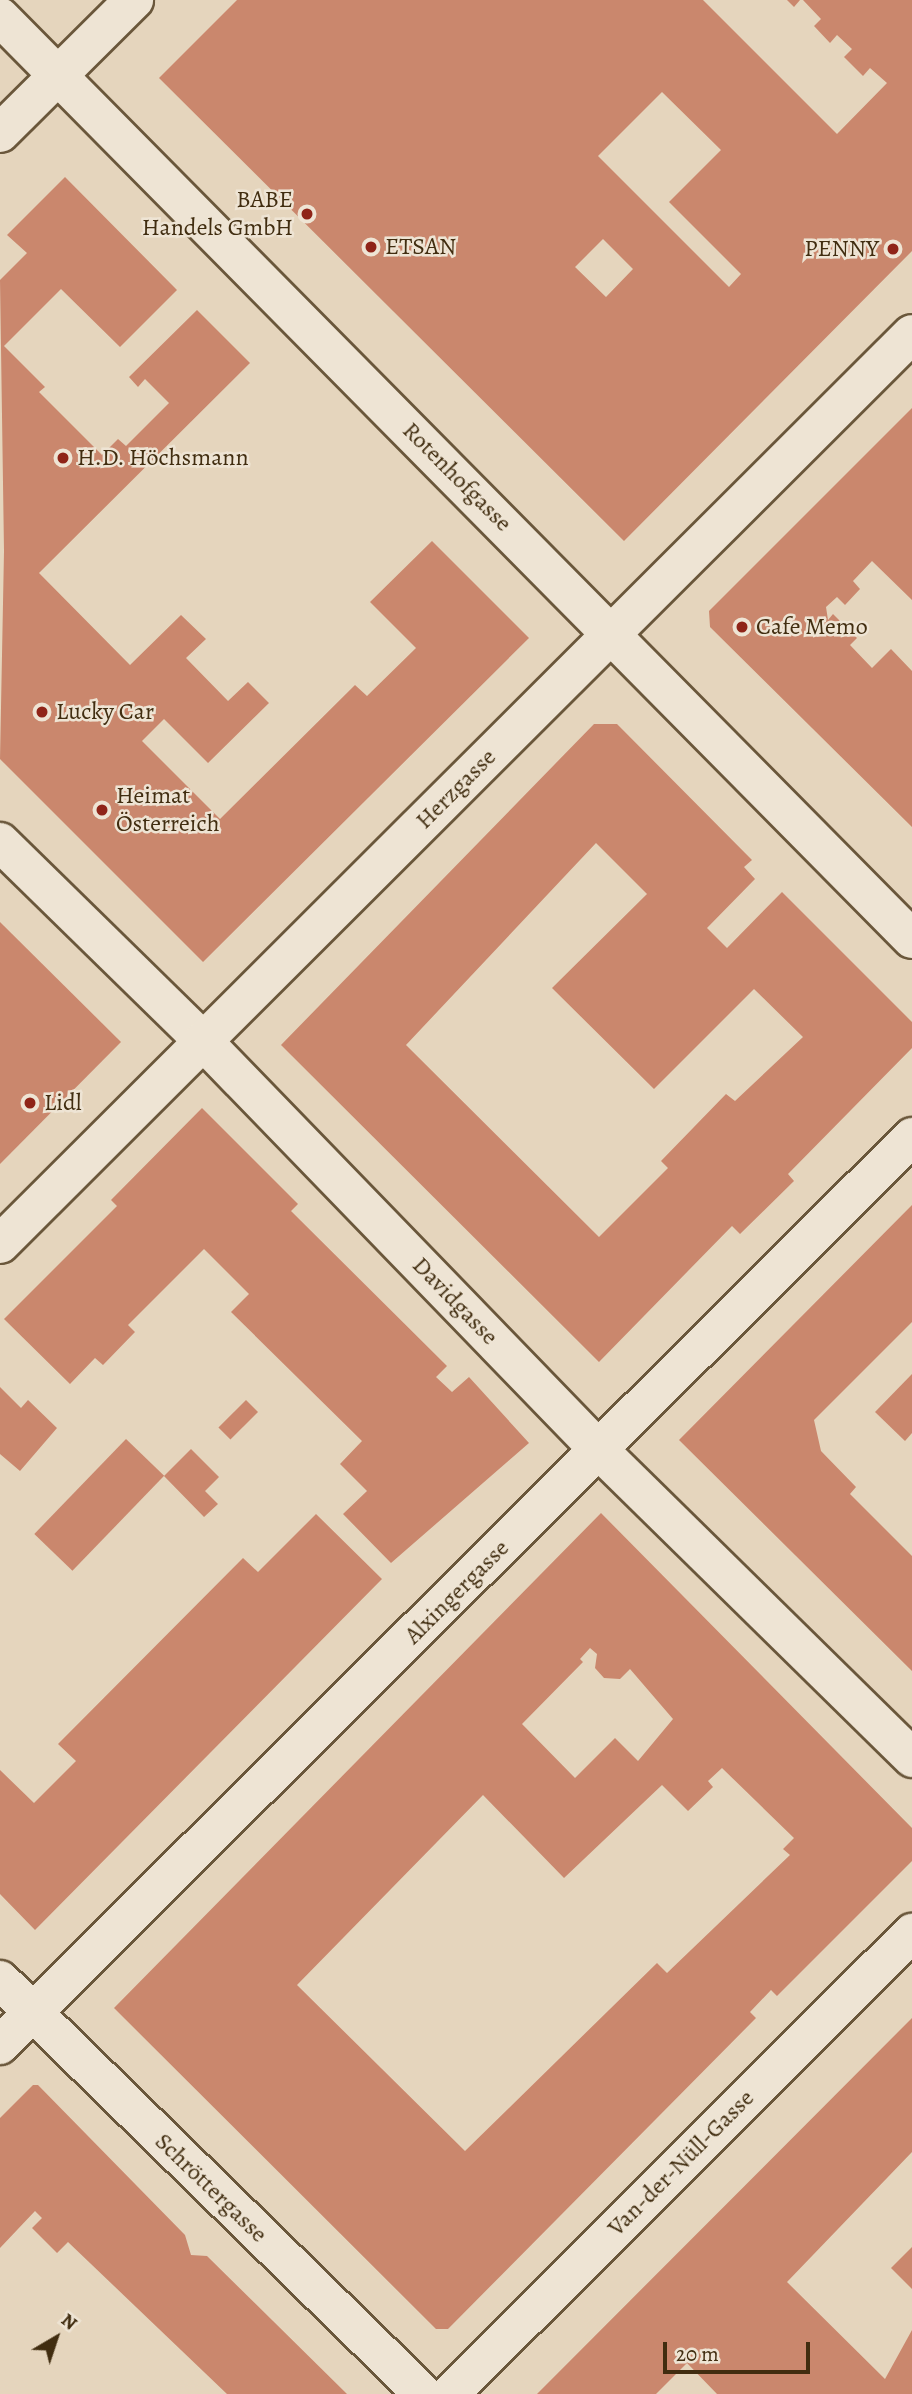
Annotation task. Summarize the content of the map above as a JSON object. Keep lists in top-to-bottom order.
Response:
{
  "streets": {
    "street": [
      "Rotenhofgasse",
      "Herzgasse",
      "Davidgasse",
      "Alxingergasse",
      "Van-der-Nüll-Gasse",
      "Schröttergasse"
    ]
  },
  "crossings": [
    ["Rotenhofgasse", "Herzgasse"],
    ["Herzgasse", "Davidgasse"],
    ["Davidgasse", "Alxingergasse"],
    ["Alxingergasse", "Schröttergasse"]
  ],
  "places": [
    "BABE Handels GmbH",
    "ETSAN",
    "PENNY",
    "H.D. Höchsmann",
    "Cafe Memo",
    "Lucky Car",
    "Heimat Österreich",
    "Lidl"
  ],
  "scale_bar": "20 m",
  "north": "top right"
}
